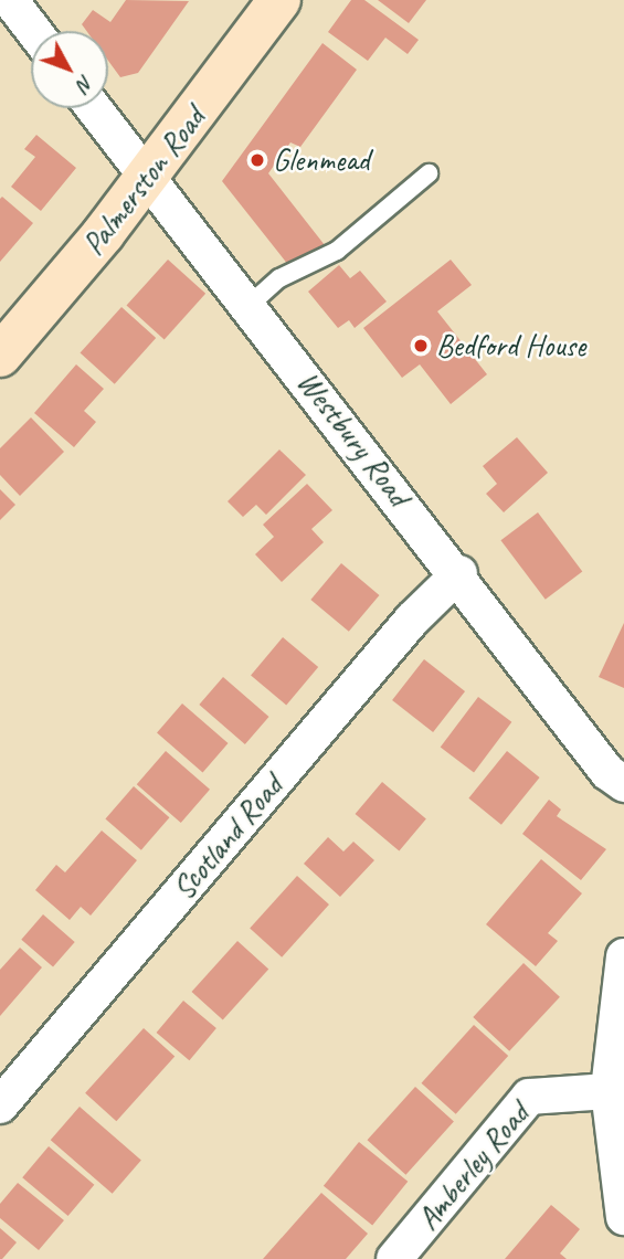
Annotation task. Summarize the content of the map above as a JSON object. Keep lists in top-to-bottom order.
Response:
{
  "streets": {
    "main road": ["Palmerston Road"],
    "street": ["Westbury Road", "Scotland Road", "Amberley Road"]
  },
  "crossings": [
    ["Palmerston Road", "Westbury Road"],
    ["Westbury Road", "Scotland Road"]
  ],
  "places": ["Glenmead", "Bedford House"],
  "north": "bottom right"
}
